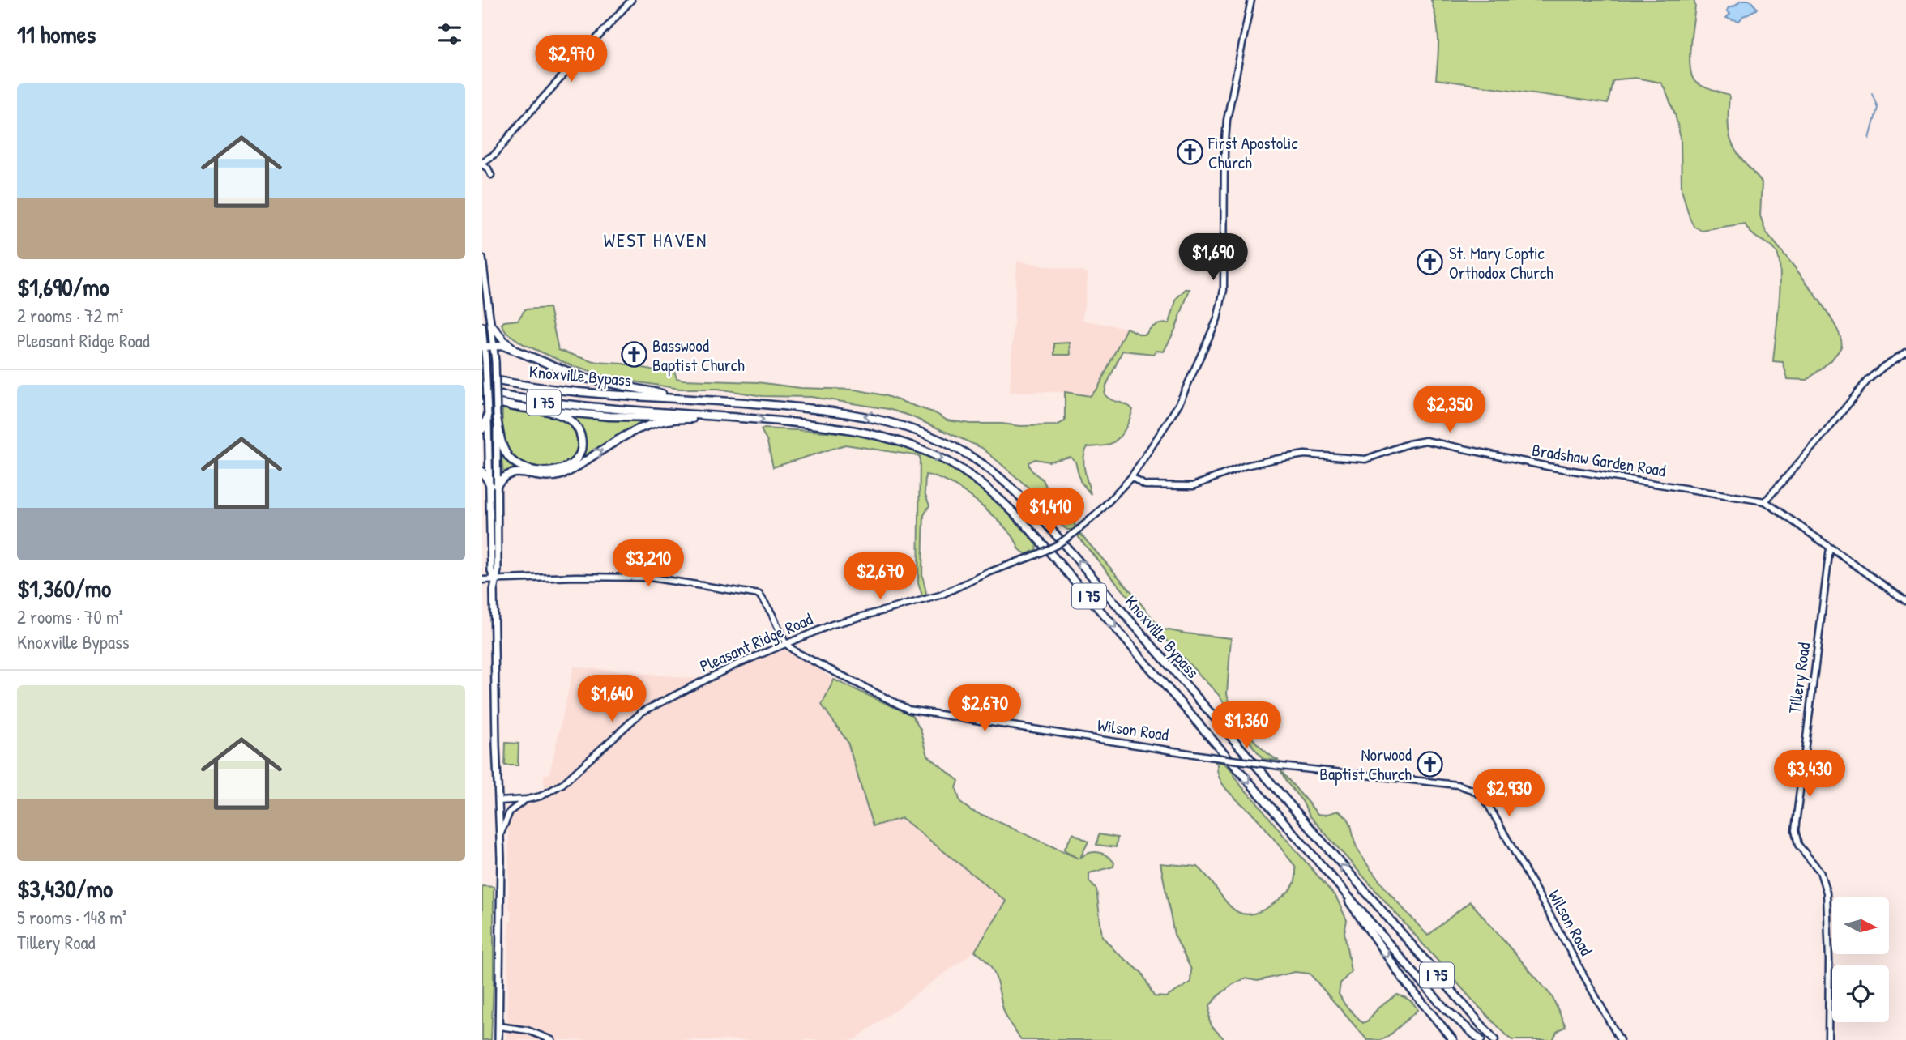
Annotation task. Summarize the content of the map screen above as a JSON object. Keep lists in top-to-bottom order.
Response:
{
  "streets": {
    "highway": ["Knoxville Bypass", "I 75"],
    "street": [
      "Bradshaw Garden Road",
      "Pleasant Ridge Road",
      "Tillery Road",
      "Wilson Road"
    ]
  },
  "crossings": [
    ["Bradshaw Garden Road", "Pleasant Ridge Road"],
    ["Bradshaw Garden Road", "Tillery Road"],
    ["Pleasant Ridge Road", "Wilson Road"]
  ],
  "districts": ["WEST HAVEN"],
  "places": {
    "church": [
      "First Apostolic Church",
      "St. Mary Coptic Orthodox Church",
      "Basswood Baptist Church",
      "Norwood Baptist Church"
    ]
  },
  "north": "right",
  "page": {
    "heading": "11 homes",
    "price": [
      "$2,970",
      "$1,690",
      "$2,350",
      "$1,410",
      "$3,210",
      "$2,670",
      "$1,640",
      "$2,670",
      "$1,360",
      "$3,430",
      "$2,930"
    ],
    "list": [
      {
        "name": "$1,690/mo",
        "note": "2 rooms · 72 m² · Pleasant Ridge Road"
      },
      {
        "name": "$1,360/mo",
        "note": "2 rooms · 70 m² · Knoxville Bypass"
      },
      {
        "name": "$3,430/mo",
        "note": "5 rooms · 148 m² · Tillery Road"
      }
    ]
  }
}
